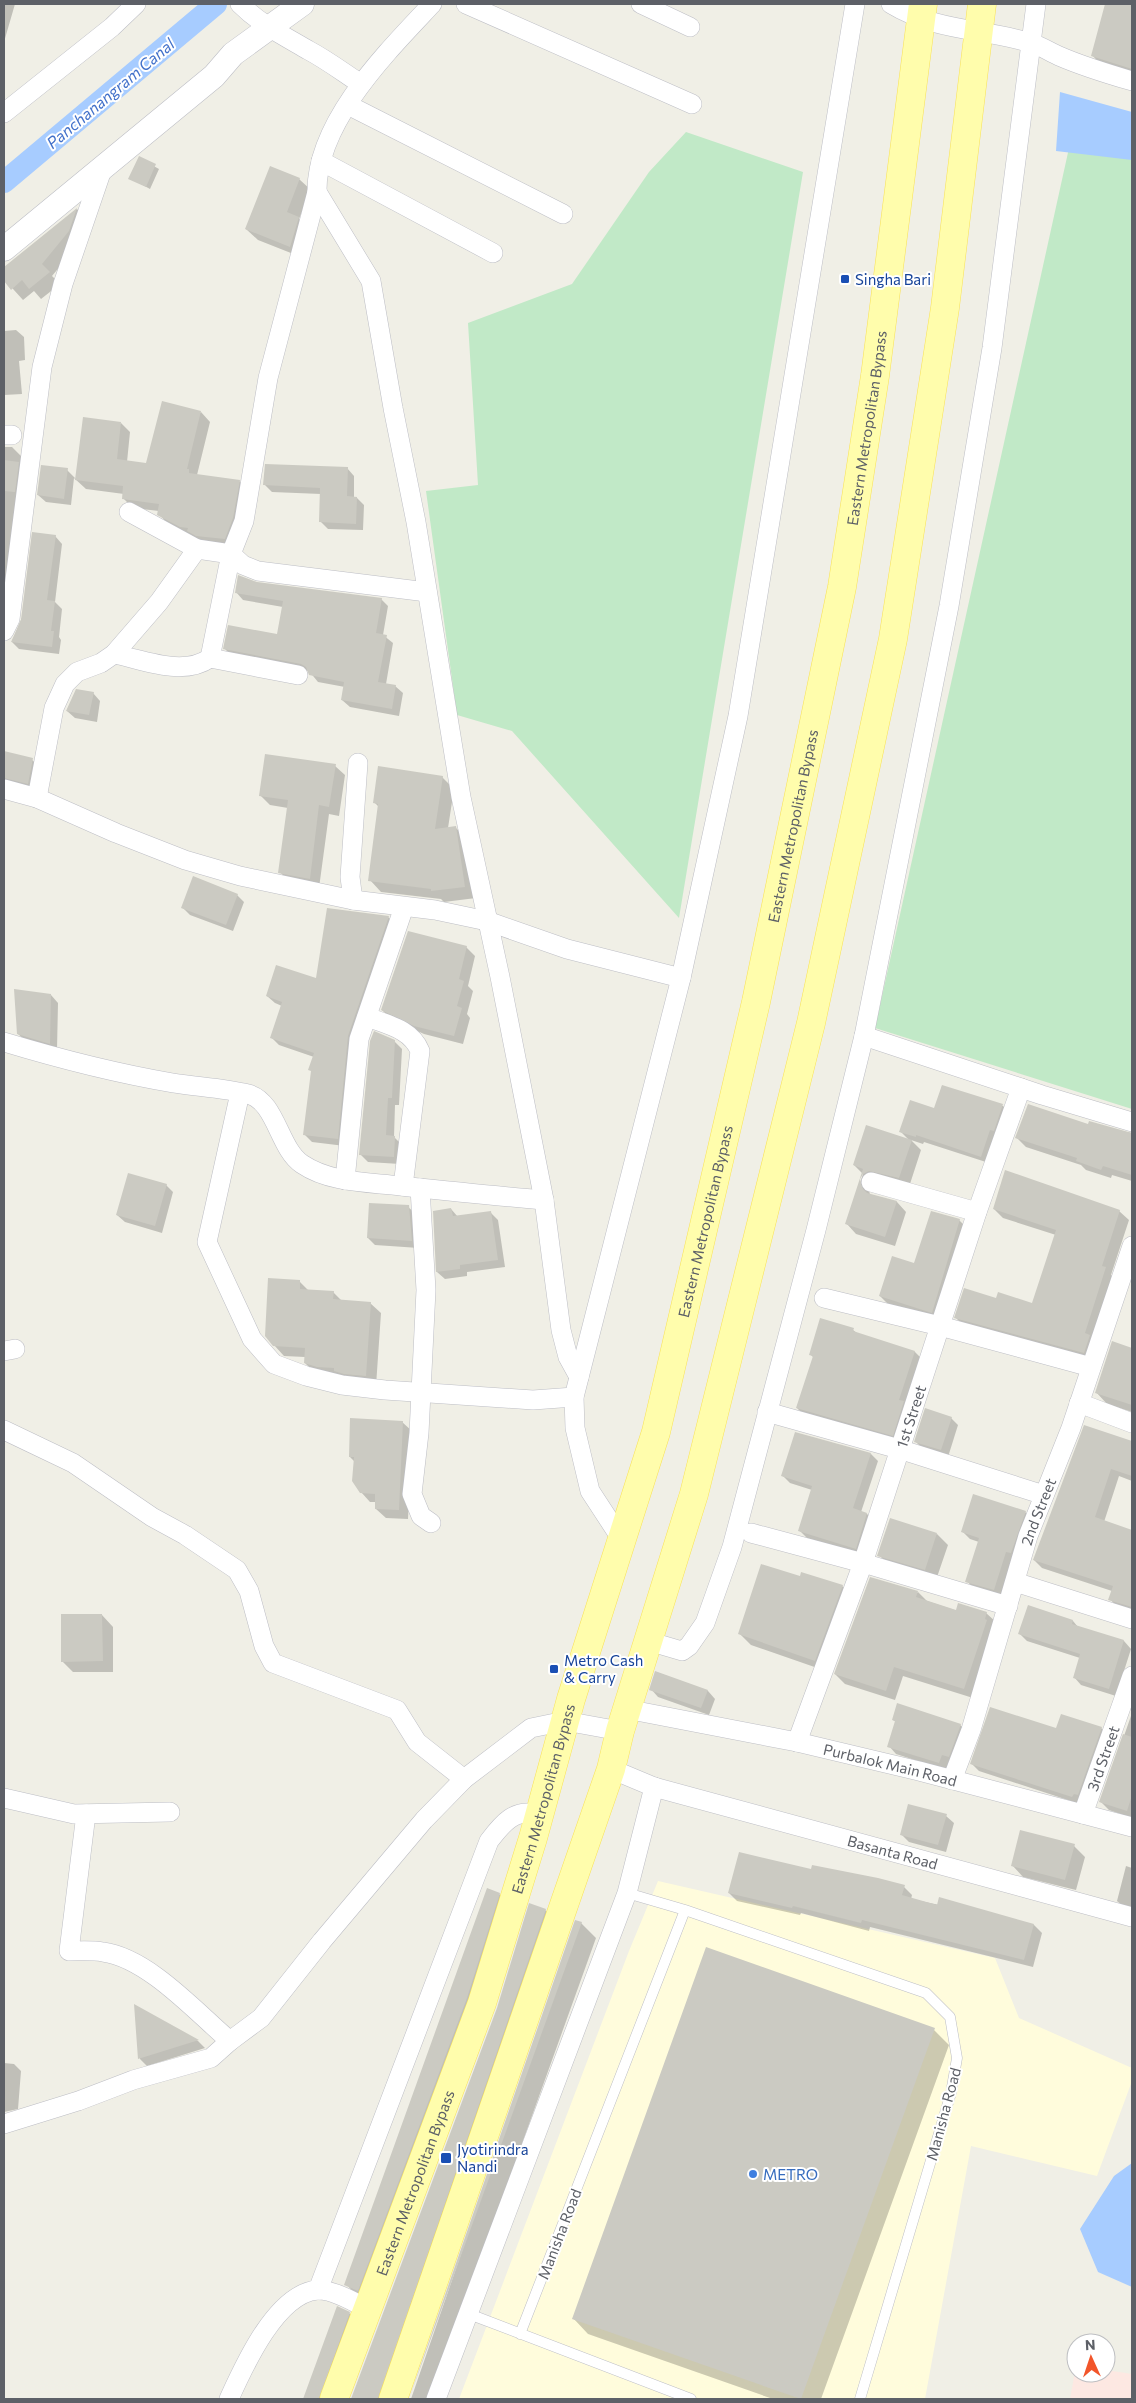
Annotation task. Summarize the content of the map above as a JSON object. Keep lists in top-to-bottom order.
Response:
{
  "streets": {
    "main road": ["Eastern Metropolitan Bypass"],
    "street": [
      "1st Street",
      "2nd Street",
      "3rd Street",
      "Purbalok Main Road",
      "Basanta Road"
    ],
    "lane": ["Manisha Road"]
  },
  "crossings": [
    ["Eastern Metropolitan Bypass", "Purbalok Main Road"],
    ["1st Street", "Purbalok Main Road"],
    ["2nd Street", "Purbalok Main Road"],
    ["3rd Street", "Purbalok Main Road"]
  ],
  "water": ["Panchanangram Canal"],
  "places": {
    "transit": ["Singha Bari", "Metro Cash & Carry", "Jyotirindra Nandi"],
    "other": ["METRO"]
  },
  "north": "top"
}
